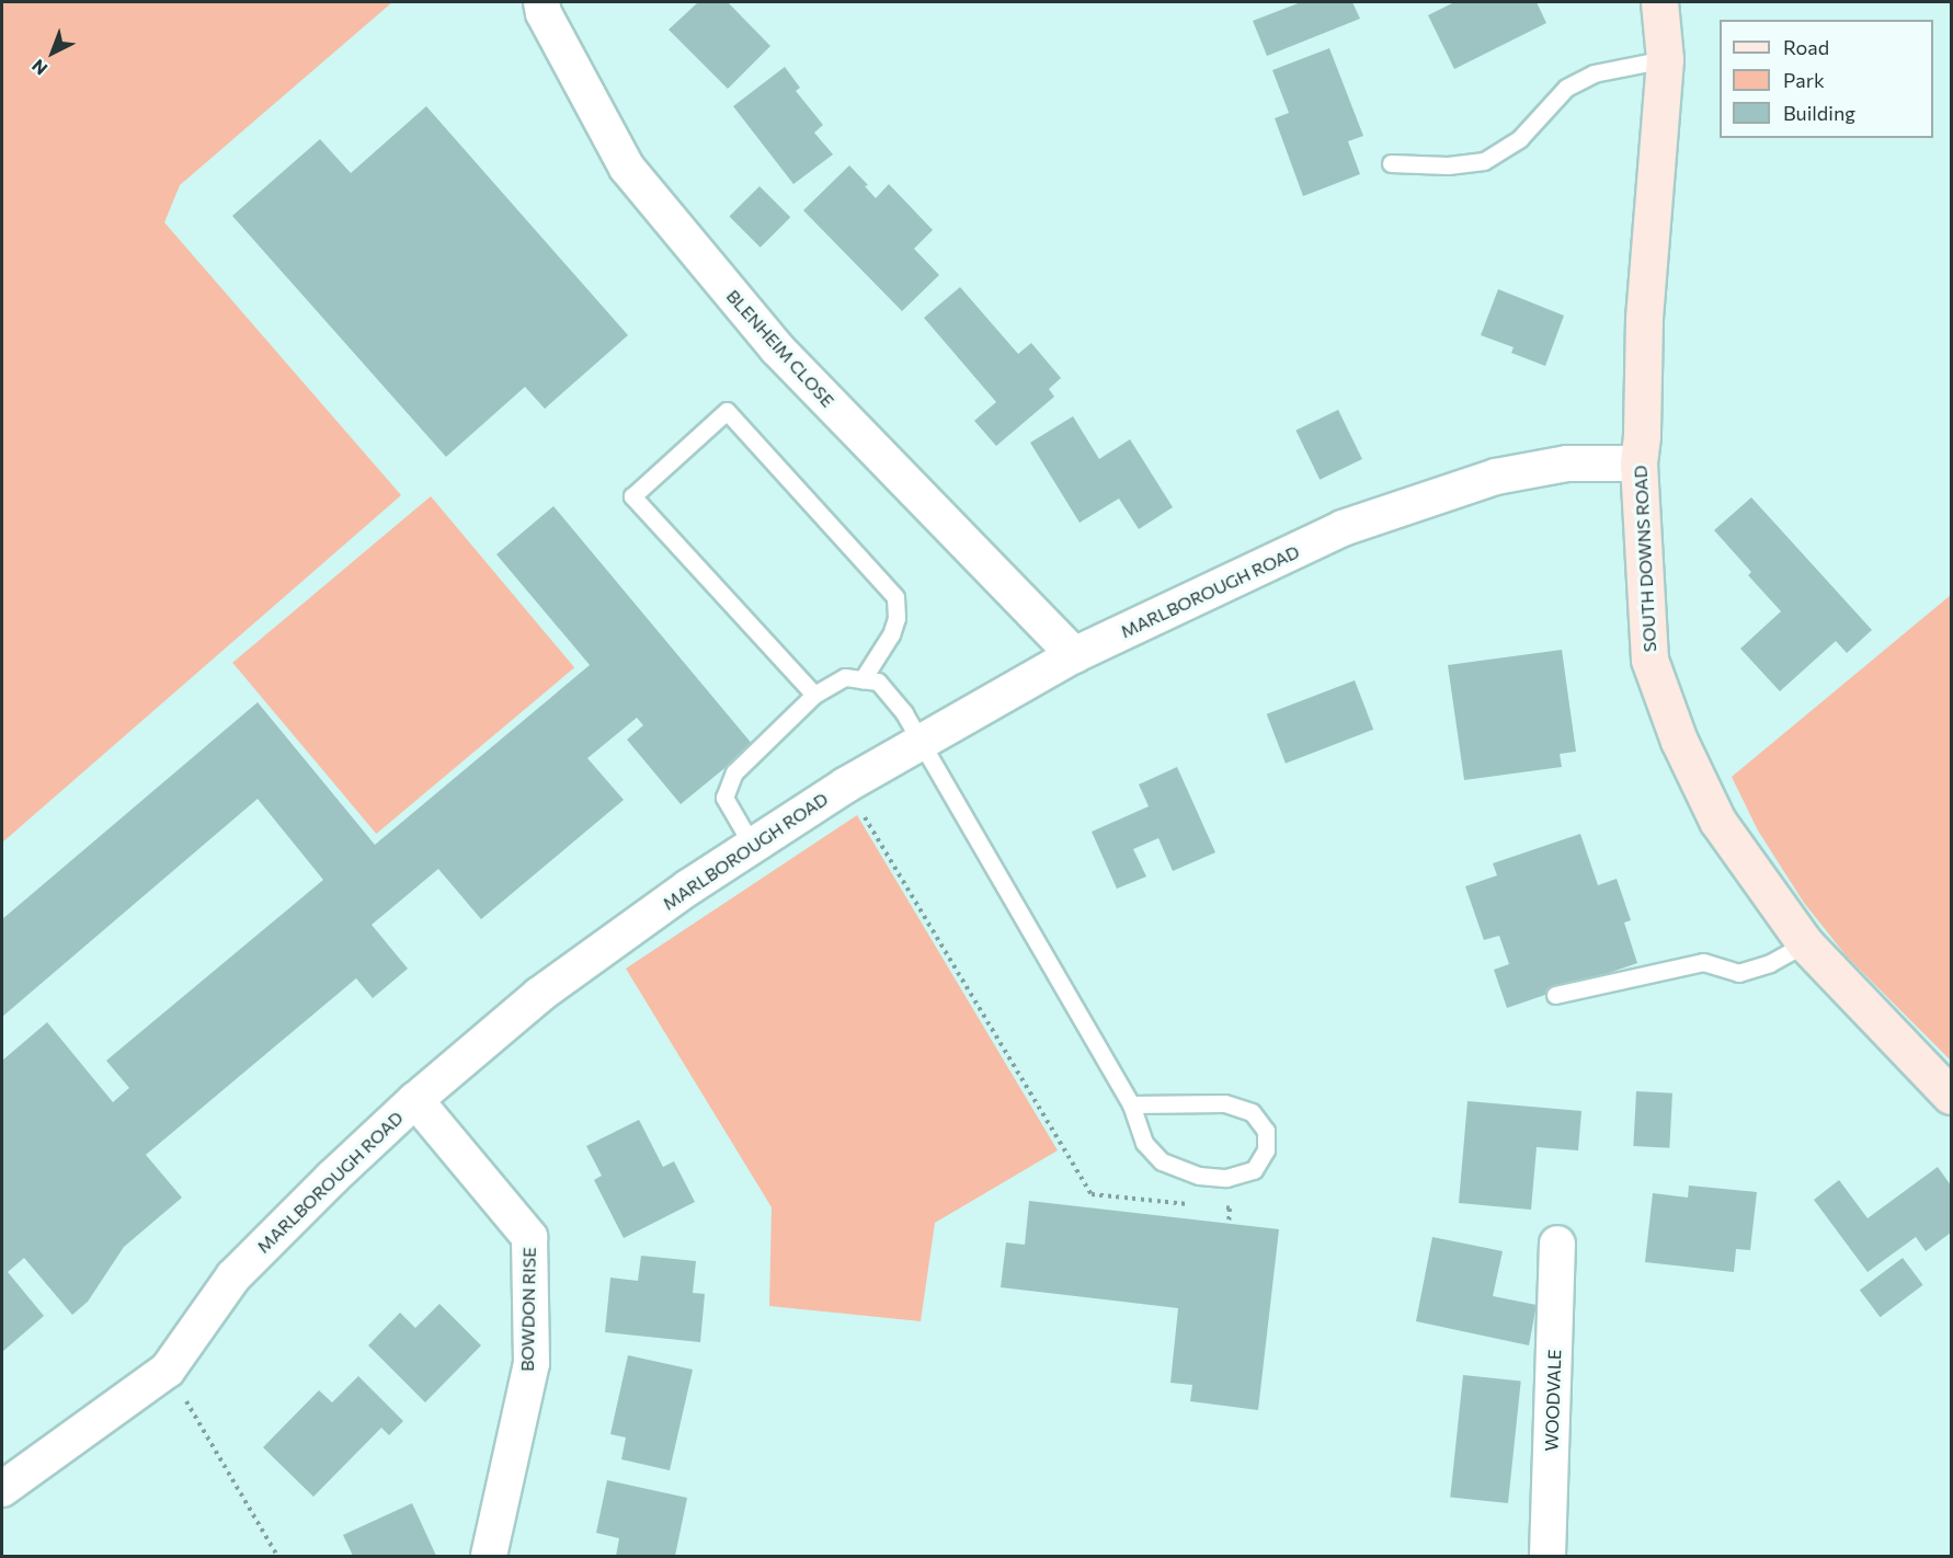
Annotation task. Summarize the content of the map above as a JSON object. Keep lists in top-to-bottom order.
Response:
{
  "streets": {
    "main road": ["SOUTH DOWNS ROAD"],
    "street": [
      "BLENHEIM CLOSE",
      "MARLBOROUGH ROAD",
      "BOWDON RISE",
      "WOODVALE"
    ]
  },
  "crossings": [
    ["BLENHEIM CLOSE", "MARLBOROUGH ROAD"],
    ["SOUTH DOWNS ROAD", "MARLBOROUGH ROAD"],
    ["MARLBOROUGH ROAD", "BOWDON RISE"]
  ],
  "legend": ["Road", "Park", "Building"],
  "north": "bottom left"
}
